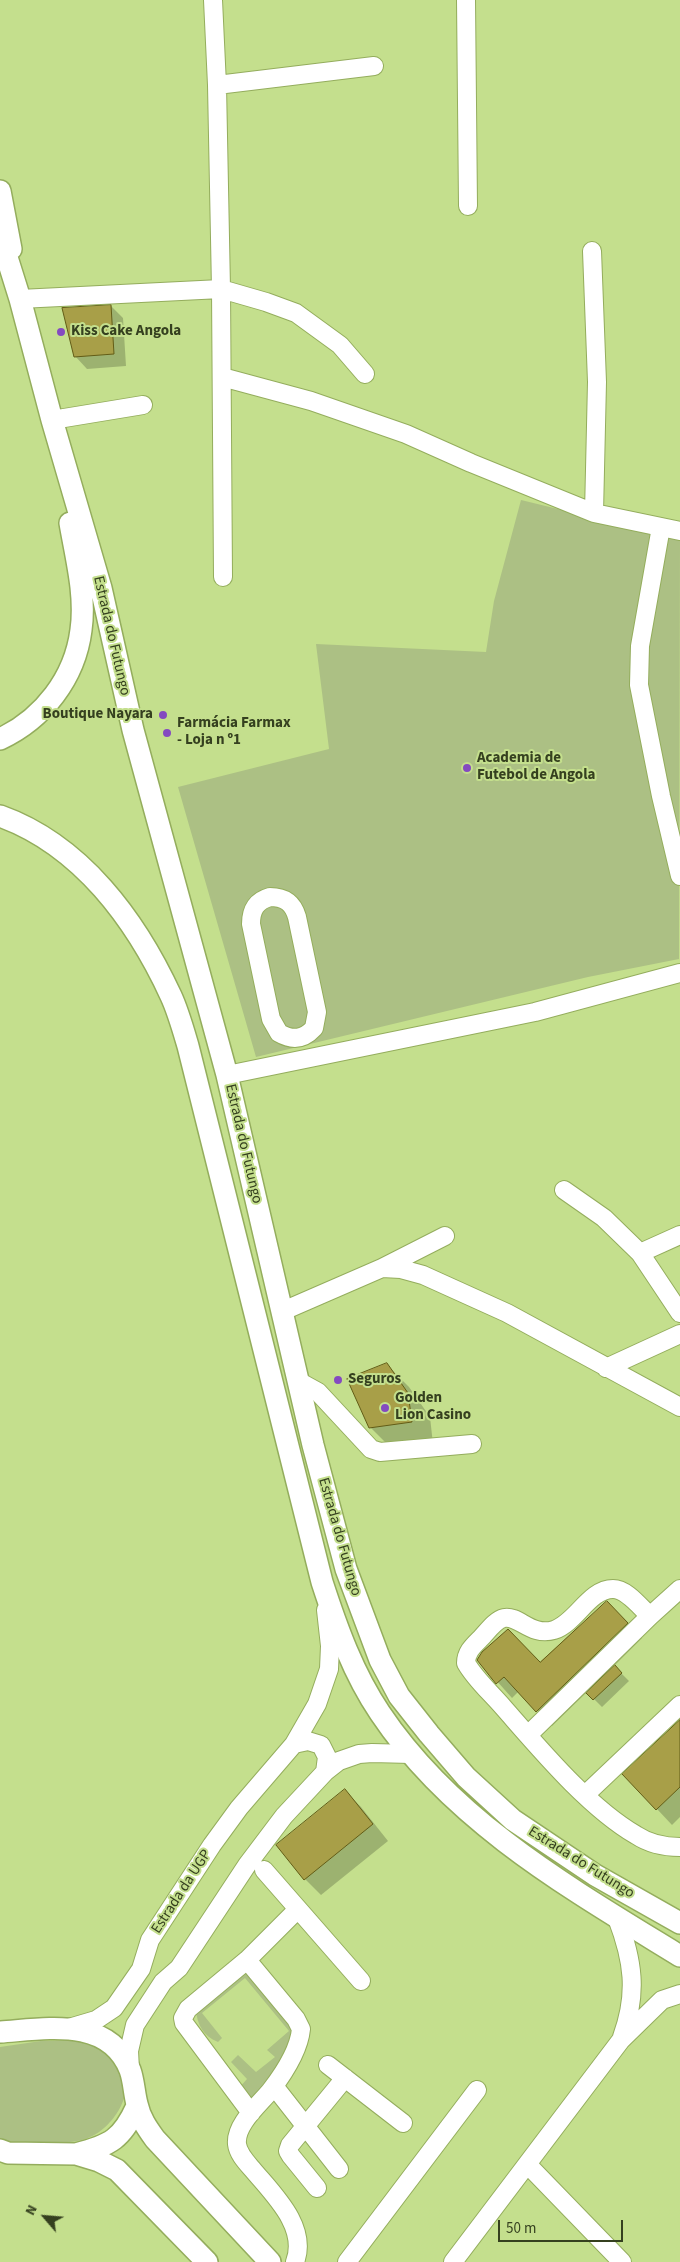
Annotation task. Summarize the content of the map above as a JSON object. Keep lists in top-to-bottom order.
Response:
{
  "streets": {
    "main road": ["Estrada do Futungo"],
    "street": ["Estrada da UGP"]
  },
  "crossings": [
    ["Estrada do Futungo", "Estrada da UGP"]
  ],
  "places": [
    "Kiss Cake Angola",
    "Boutique Nayara",
    "Farmácia Farmax - Loja n º1",
    "Academia de Futebol de Angola",
    "Seguros",
    "Golden Lion Casino"
  ],
  "scale_bar": "50 m",
  "north": "top left"
}
